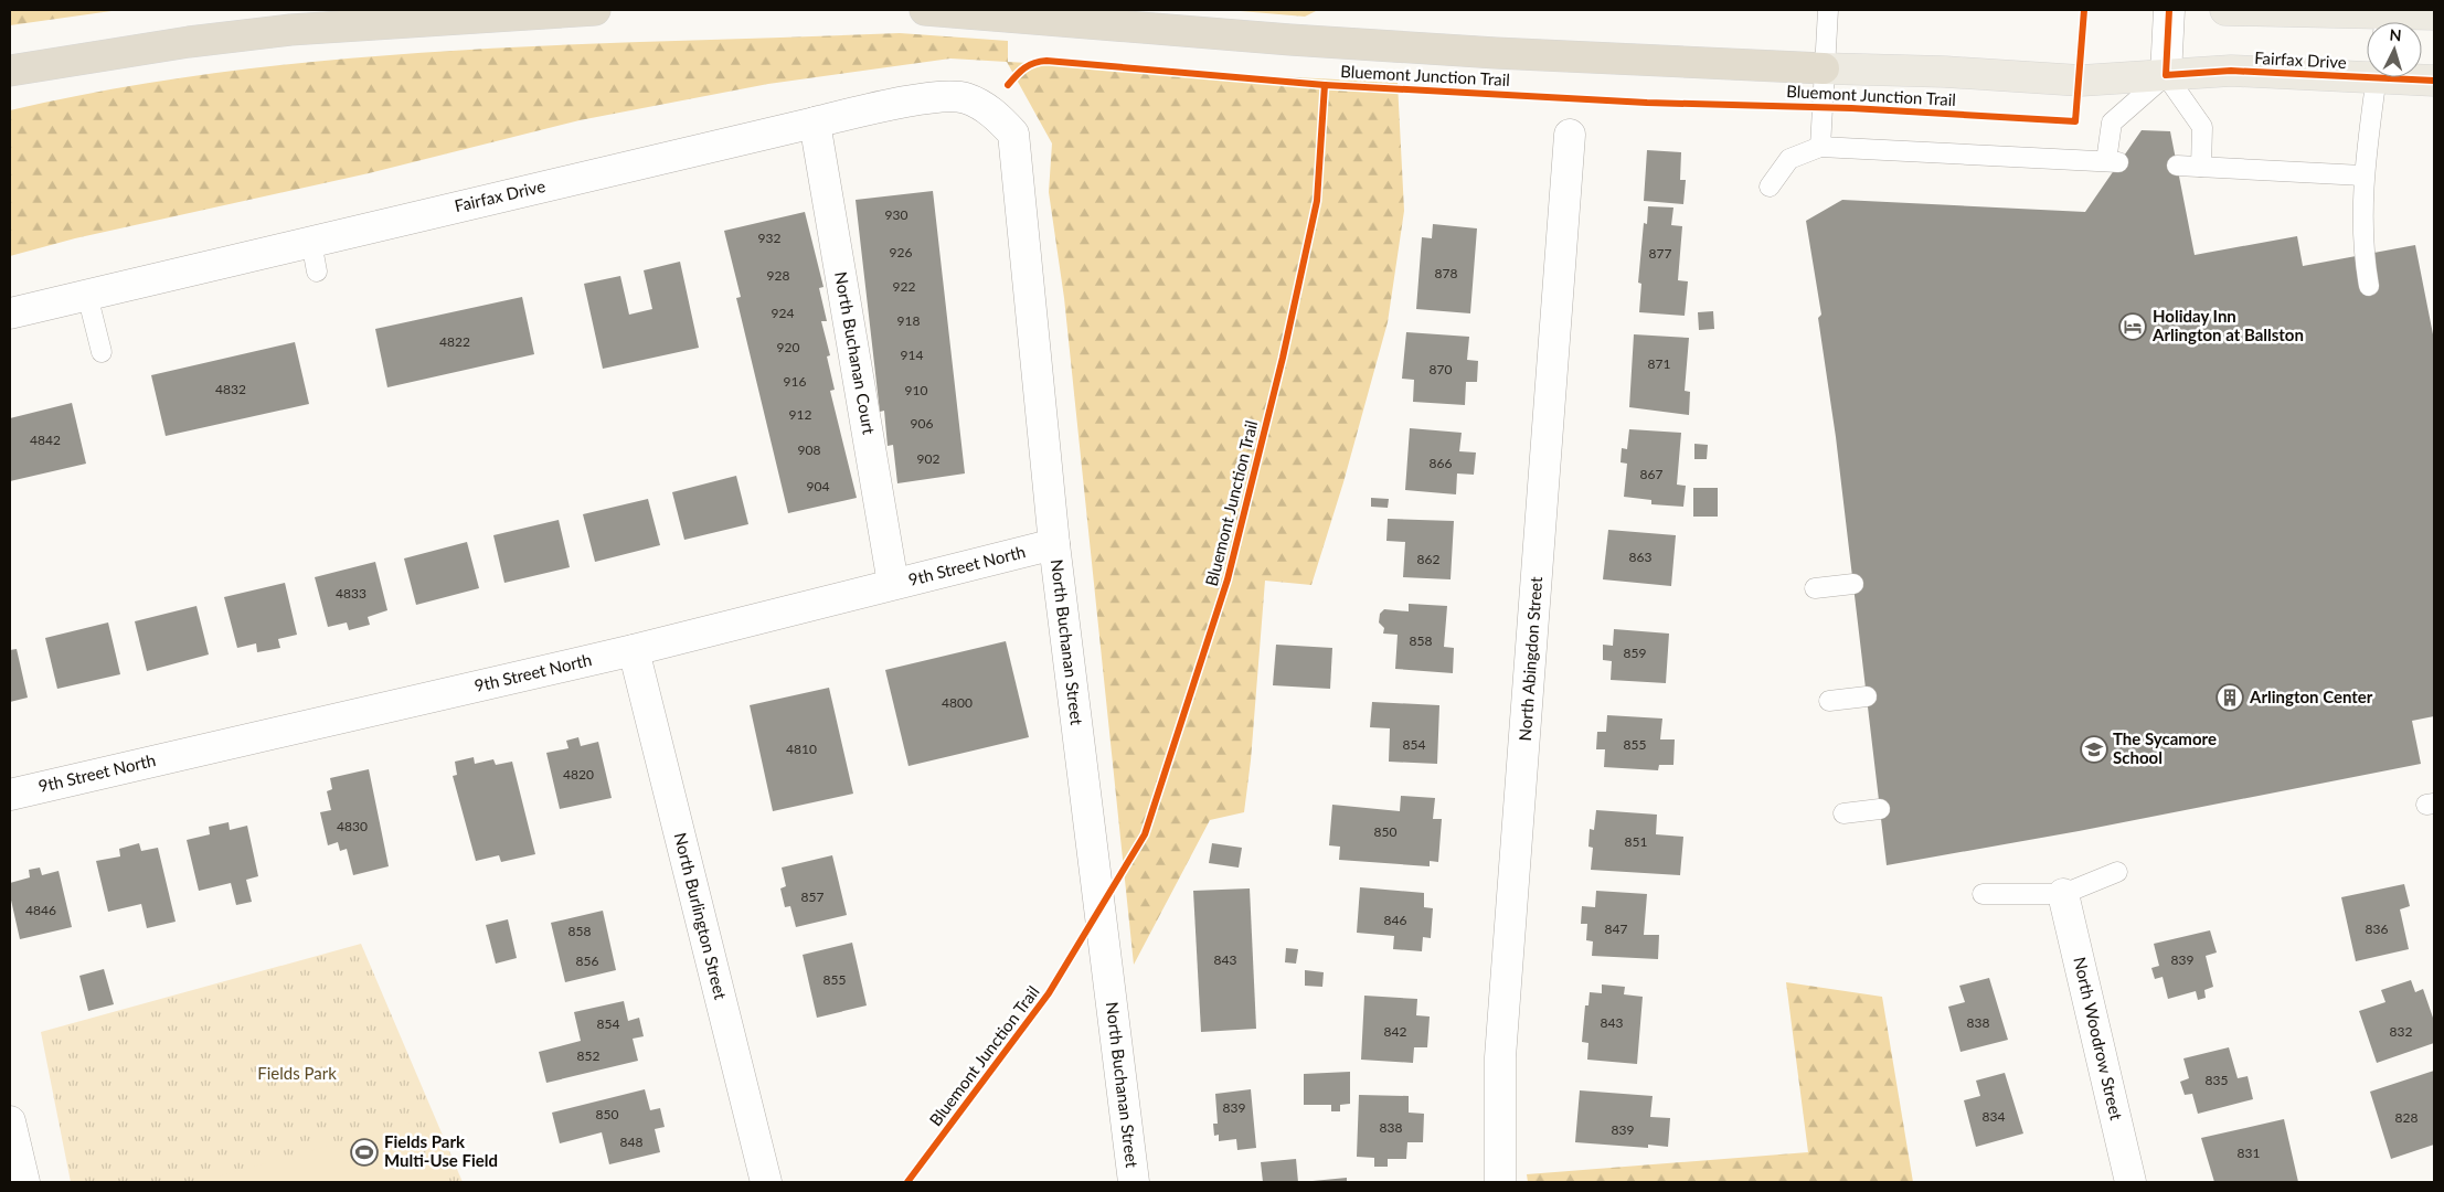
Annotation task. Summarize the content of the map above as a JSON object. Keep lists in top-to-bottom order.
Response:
{
  "streets": {
    "main road": ["Fairfax Drive"],
    "street": [
      "North Buchanan Court",
      "9th Street North",
      "North Buchanan Street",
      "North Abingdon Street",
      "North Burlington Street",
      "North Woodrow Street"
    ],
    "cycle path": ["Bluemont Junction Trail"]
  },
  "crossings": [
    ["Fairfax Drive", "North Buchanan Court"],
    ["Fairfax Drive", "North Buchanan Street"],
    ["North Buchanan Court", "9th Street North"],
    ["9th Street North", "North Buchanan Street"],
    ["9th Street North", "North Burlington Street"]
  ],
  "parks": ["Fields Park"],
  "places": {
    "hotel": ["Holiday Inn Arlington at Ballston"],
    "building": ["Arlington Center"],
    "school or university": ["The Sycamore School"],
    "sports": ["Fields Park Multi-Use Field"]
  },
  "house_numbers": [
    "930",
    "932",
    "926",
    "877",
    "878",
    "928",
    "922",
    "924",
    "918",
    "4822",
    "920",
    "914",
    "871",
    "870",
    "916",
    "4832",
    "910",
    "912",
    "906",
    "4842",
    "908",
    "902",
    "866",
    "867",
    "904",
    "863",
    "862",
    "4833",
    "858",
    "859",
    "4800",
    "854",
    "855",
    "4810",
    "4820",
    "4830",
    "850",
    "851",
    "857",
    "4846",
    "846",
    "847",
    "836",
    "858",
    "843",
    "839",
    "856",
    "855",
    "843",
    "838",
    "854",
    "842",
    "832",
    "852",
    "835",
    "839",
    "850",
    "834",
    "828",
    "838",
    "839",
    "848",
    "831"
  ],
  "north": "top"
}
